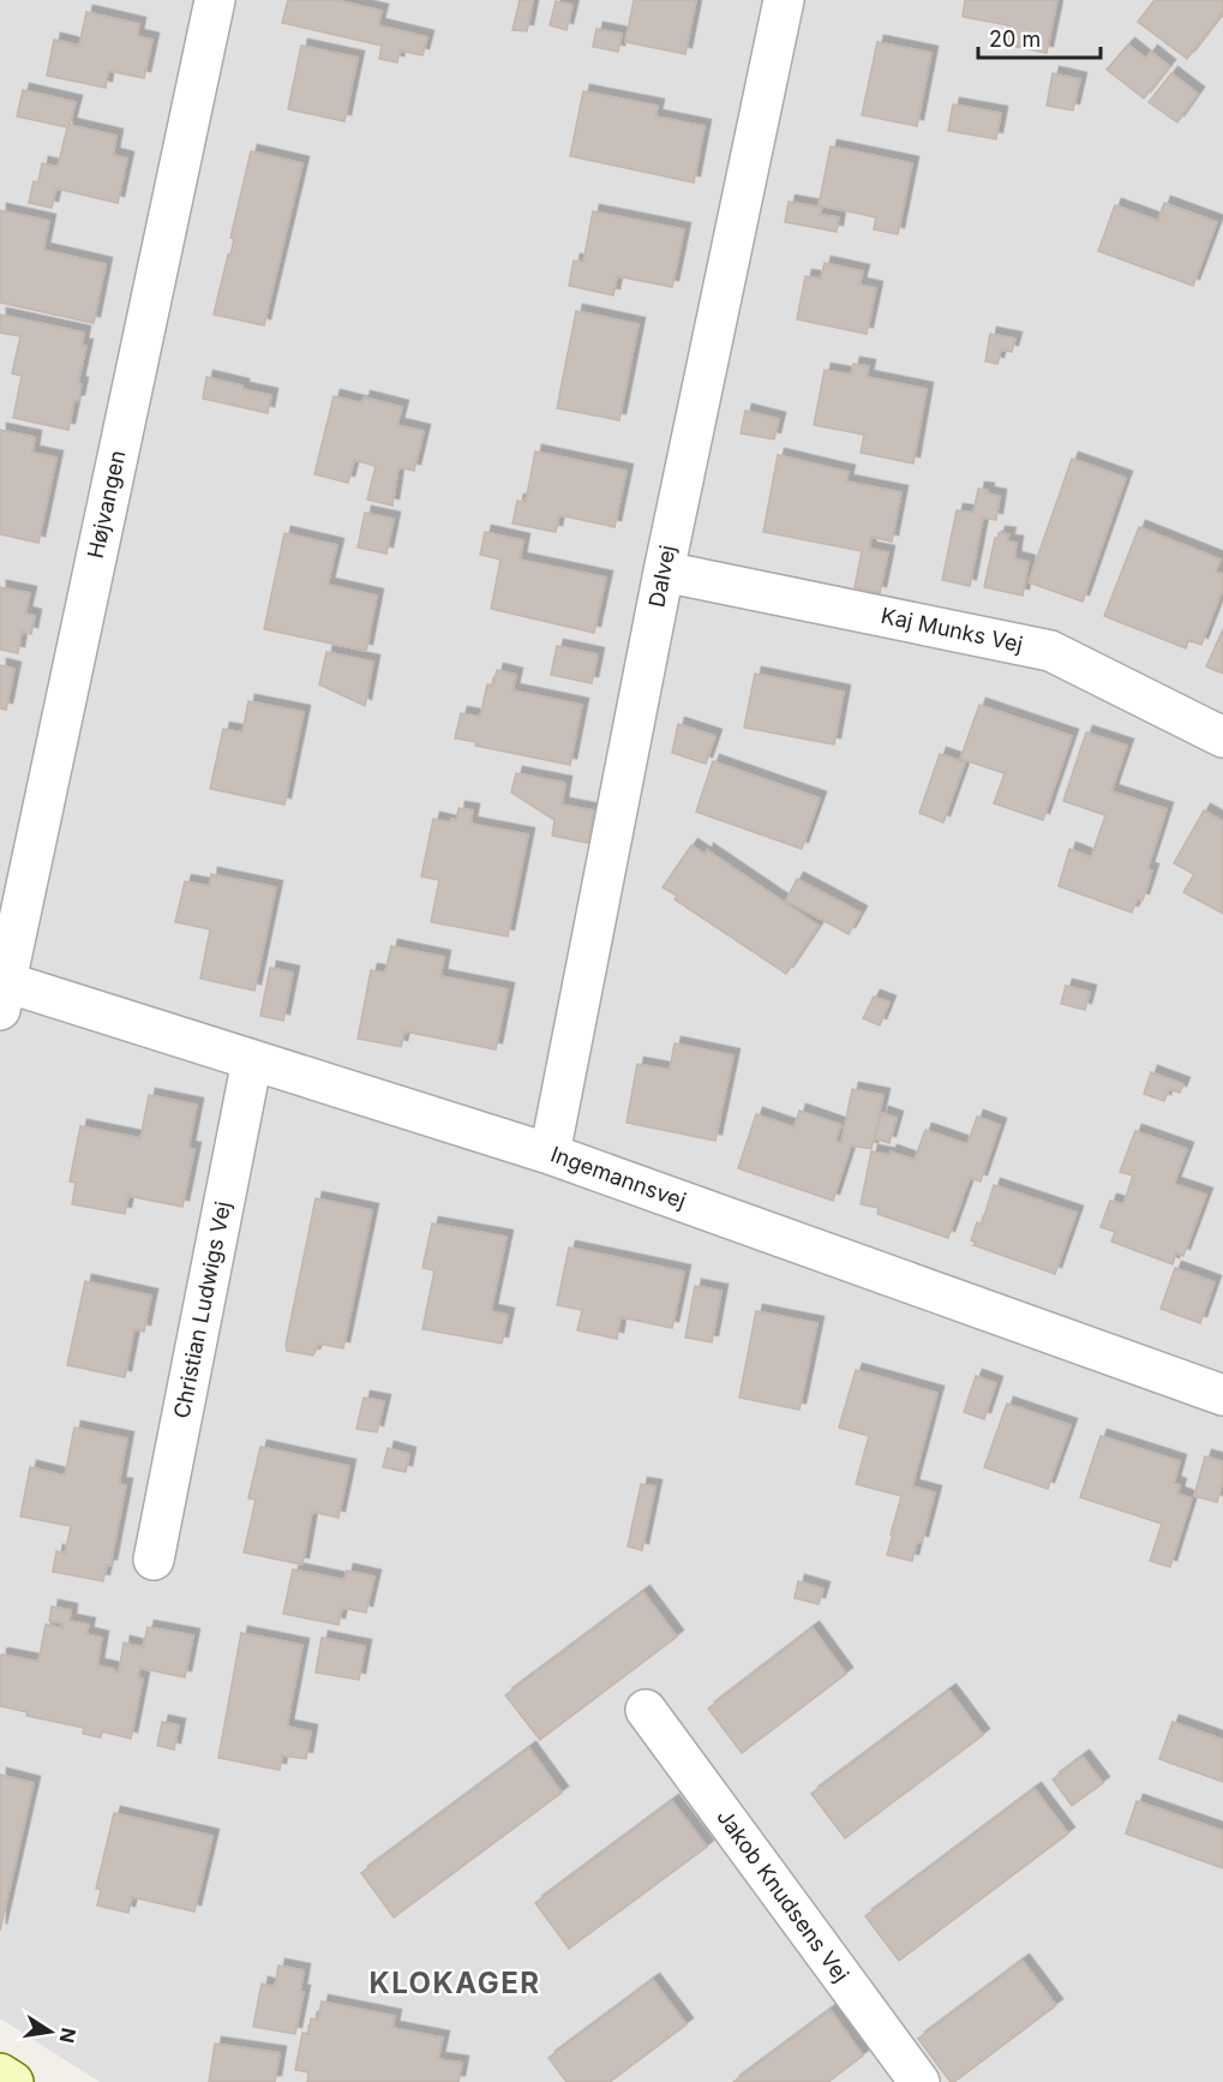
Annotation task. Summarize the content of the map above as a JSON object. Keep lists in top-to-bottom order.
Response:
{
  "streets": {
    "street": [
      "Højvangen",
      "Dalvej",
      "Kaj Munks Vej",
      "Ingemannsvej",
      "Christian Ludwigs Vej",
      "Jakob Knudsens Vej"
    ]
  },
  "crossings": [
    ["Højvangen", "Ingemannsvej"],
    ["Dalvej", "Kaj Munks Vej"],
    ["Dalvej", "Ingemannsvej"],
    ["Ingemannsvej", "Christian Ludwigs Vej"]
  ],
  "districts": ["KLOKAGER"],
  "scale_bar": "20 m",
  "north": "right"
}
